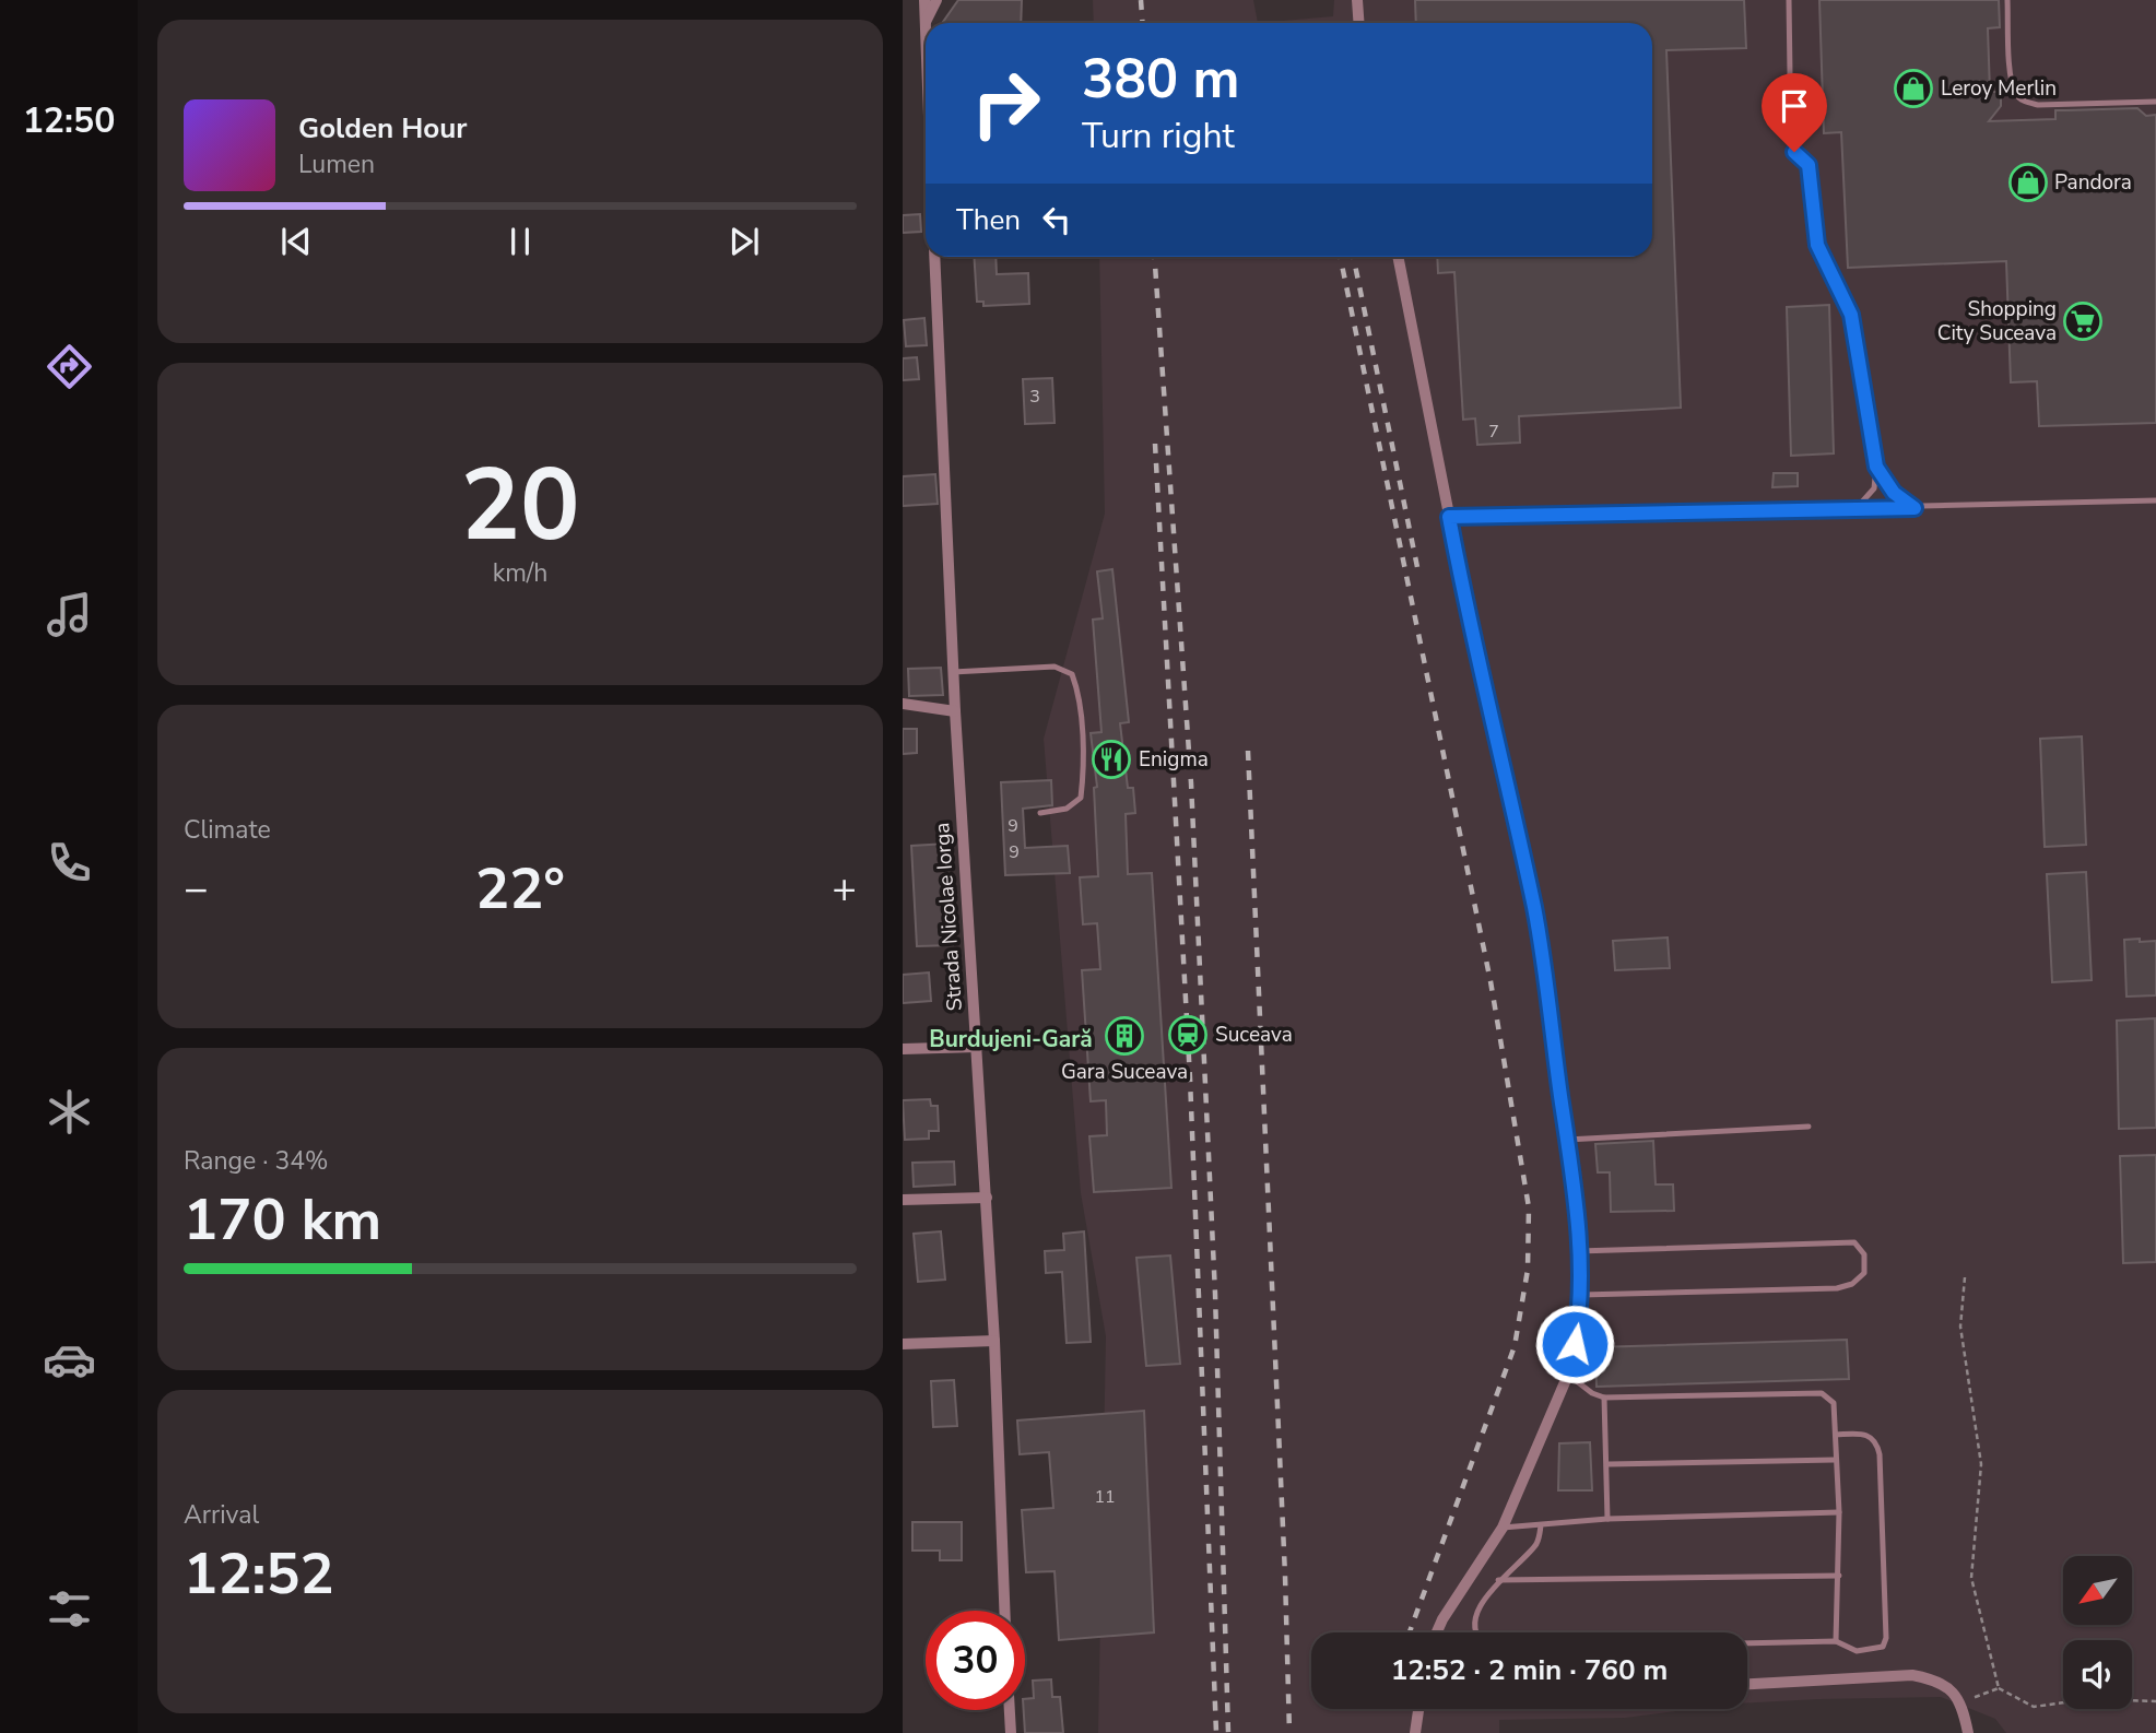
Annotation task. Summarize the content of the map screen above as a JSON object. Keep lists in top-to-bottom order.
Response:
{
  "streets": {
    "street": ["Strada Nicolae Iorga"]
  },
  "districts": ["Burdujeni-Gară"],
  "places": {
    "shop": ["Leroy Merlin", "Pandora"],
    "supermarket": ["Shopping City Suceava"],
    "restaurant": ["Enigma"],
    "station": ["Suceava"],
    "building": ["Gara Suceava"]
  },
  "house_numbers": [
    "3",
    "7",
    "9",
    "9",
    "11"
  ],
  "north": "bottom left",
  "page": {
    "tabs": "12:50",
    "turn": ["380 m", "Turn right"],
    "song": ["Golden Hour", "Lumen"],
    "then": "Then",
    "tile": [
      ["20", "km/h"],
      "Climate",
      ["Range · 34%", "170 km"],
      ["Arrival", "12:52"]
    ],
    "heat": ["−", "22°", "+"],
    "limit": "30",
    "trip": "12:52 · 2 min · 760 m"
  }
}
